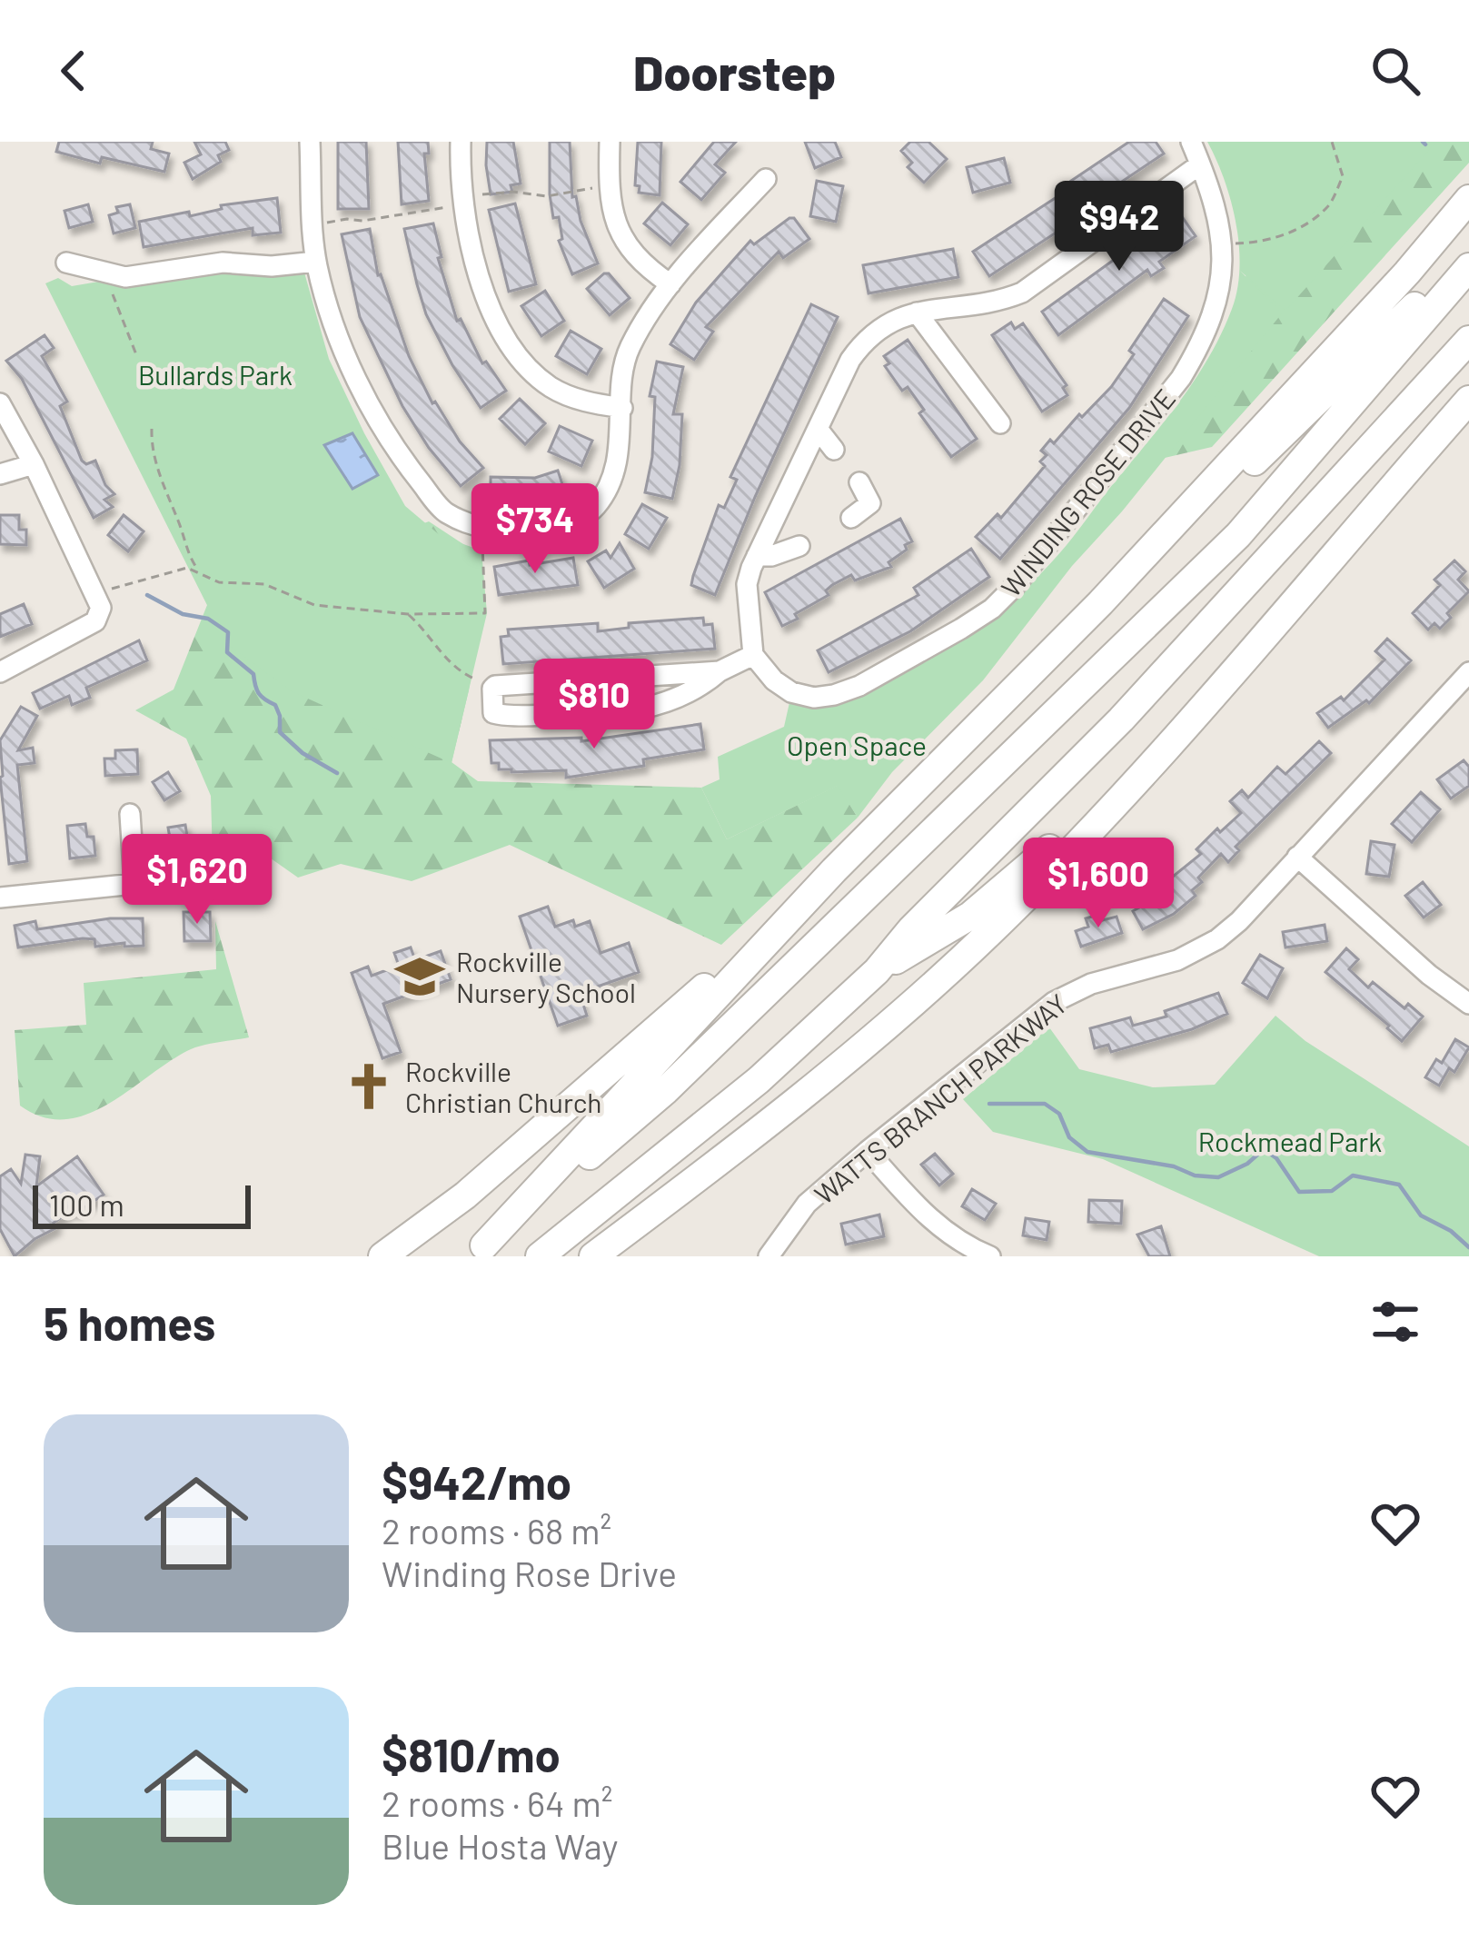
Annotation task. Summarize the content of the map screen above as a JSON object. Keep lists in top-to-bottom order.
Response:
{
  "streets": {
    "street": ["WINDING ROSE DRIVE", "WATTS BRANCH PARKWAY"]
  },
  "parks": ["Bullards Park", "Open Space", "Rockmead Park"],
  "places": {
    "school or university": ["Rockville Nursery School"],
    "church": ["Rockville Christian Church"]
  },
  "scale_bar": "100 m",
  "page": {
    "header": "Doorstep",
    "price": [
      "$942",
      "$734",
      "$810",
      "$1,620",
      "$1,600"
    ],
    "scale": "100 m",
    "heading": "5 homes",
    "list": [
      {
        "name": "$942/mo",
        "note": "2 rooms · 68 m² · Winding Rose Drive"
      },
      {
        "name": "$810/mo",
        "note": "2 rooms · 64 m² · Blue Hosta Way"
      }
    ]
  }
}
